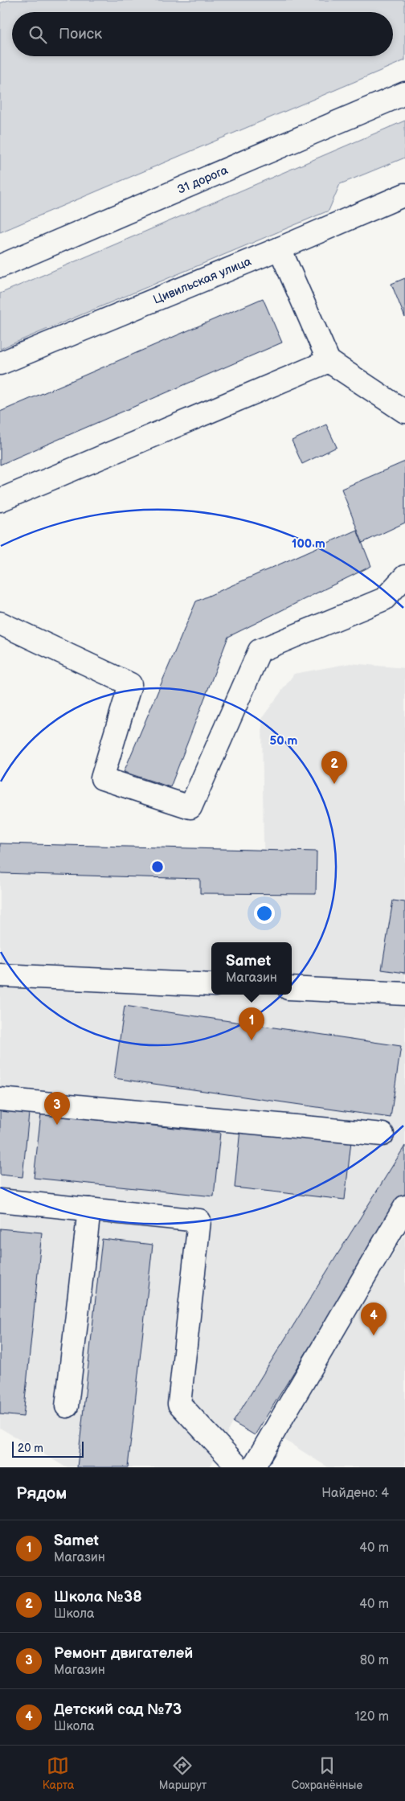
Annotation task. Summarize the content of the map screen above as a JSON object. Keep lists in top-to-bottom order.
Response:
{
  "streets": {
    "street": ["31 дорога", "Цивильская улица"]
  },
  "scale_bar": "20 m",
  "page": {
    "search": "Поиск",
    "pins": [
      "2",
      "1",
      "3",
      "4"
    ],
    "popup": ["Samet", "Магазин"],
    "scale": "20 m",
    "heading": ["Рядом", "Найдено: 4"],
    "list": [
      {
        "mark": "1",
        "name": "Samet",
        "note": "Магазин",
        "value": "40 m"
      },
      {
        "mark": "2",
        "name": "Школа №38",
        "note": "Школа",
        "value": "40 m"
      },
      {
        "mark": "3",
        "name": "Ремонт двигателей",
        "note": "Магазин",
        "value": "80 m"
      },
      {
        "mark": "4",
        "name": "Детский сад №73",
        "note": "Школа",
        "value": "120 m"
      }
    ],
    "nav": ["Карта", "Маршрут", "Сохранённые"]
  },
  "rings": ["100 m", "50 m"]
}
